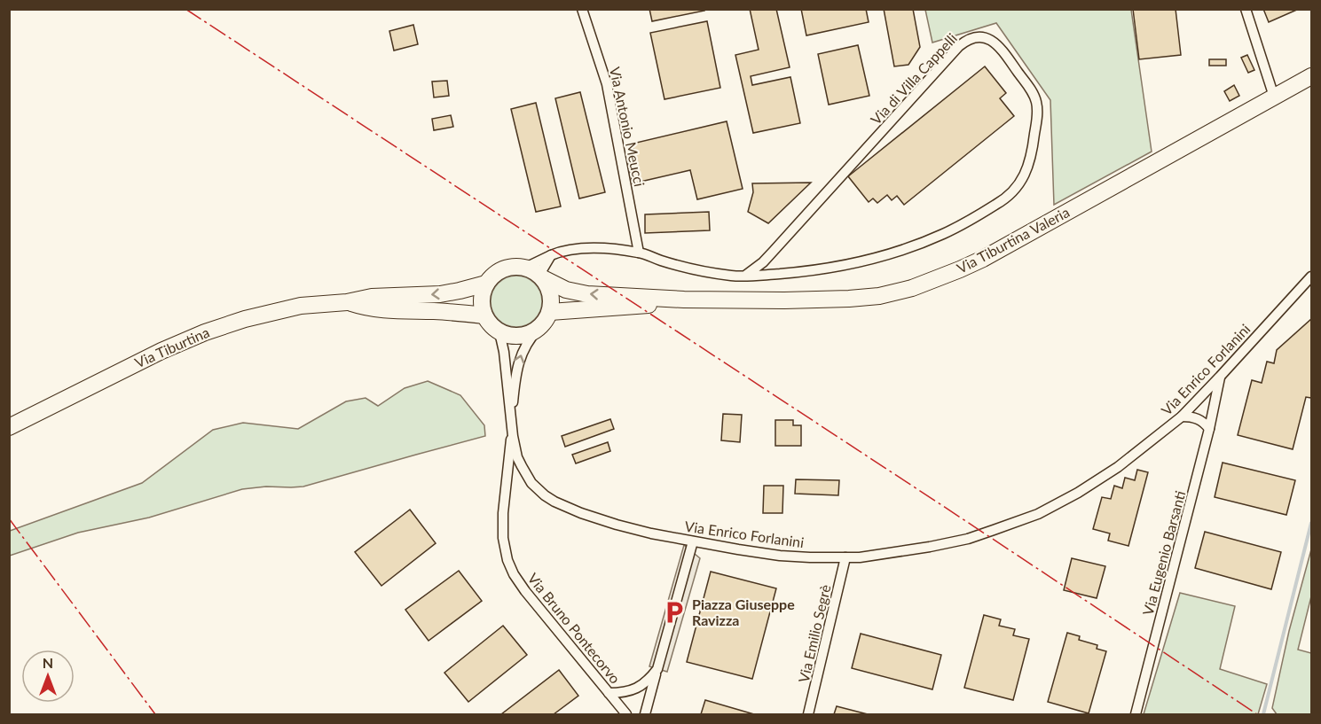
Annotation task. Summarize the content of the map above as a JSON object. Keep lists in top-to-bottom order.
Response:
{
  "streets": {
    "main road": ["Via Tiburtina Valeria", "Via Tiburtina"],
    "street": [
      "Via di Villa Cappelli",
      "Via Antonio Meucci",
      "Via Enrico Forlanini",
      "Via Eugenio Barsanti",
      "Via Bruno Pontecorvo",
      "Via Emilio Segrè"
    ]
  },
  "crossings": [
    ["Via di Villa Cappelli", "Via Antonio Meucci"],
    ["Via di Villa Cappelli", "Via Tiburtina Valeria"],
    ["Via di Villa Cappelli", "Via Tiburtina"],
    ["Via di Villa Cappelli", "Via Bruno Pontecorvo"],
    ["Via Tiburtina Valeria", "Via Tiburtina"],
    ["Via Tiburtina Valeria", "Via Bruno Pontecorvo"],
    ["Via Tiburtina", "Via Bruno Pontecorvo"],
    ["Via Enrico Forlanini", "Via Eugenio Barsanti"],
    ["Via Enrico Forlanini", "Via Bruno Pontecorvo"],
    ["Via Enrico Forlanini", "Via Emilio Segrè"]
  ],
  "places": {
    "parking": ["Piazza Giuseppe Ravizza"]
  },
  "north": "top"
}
